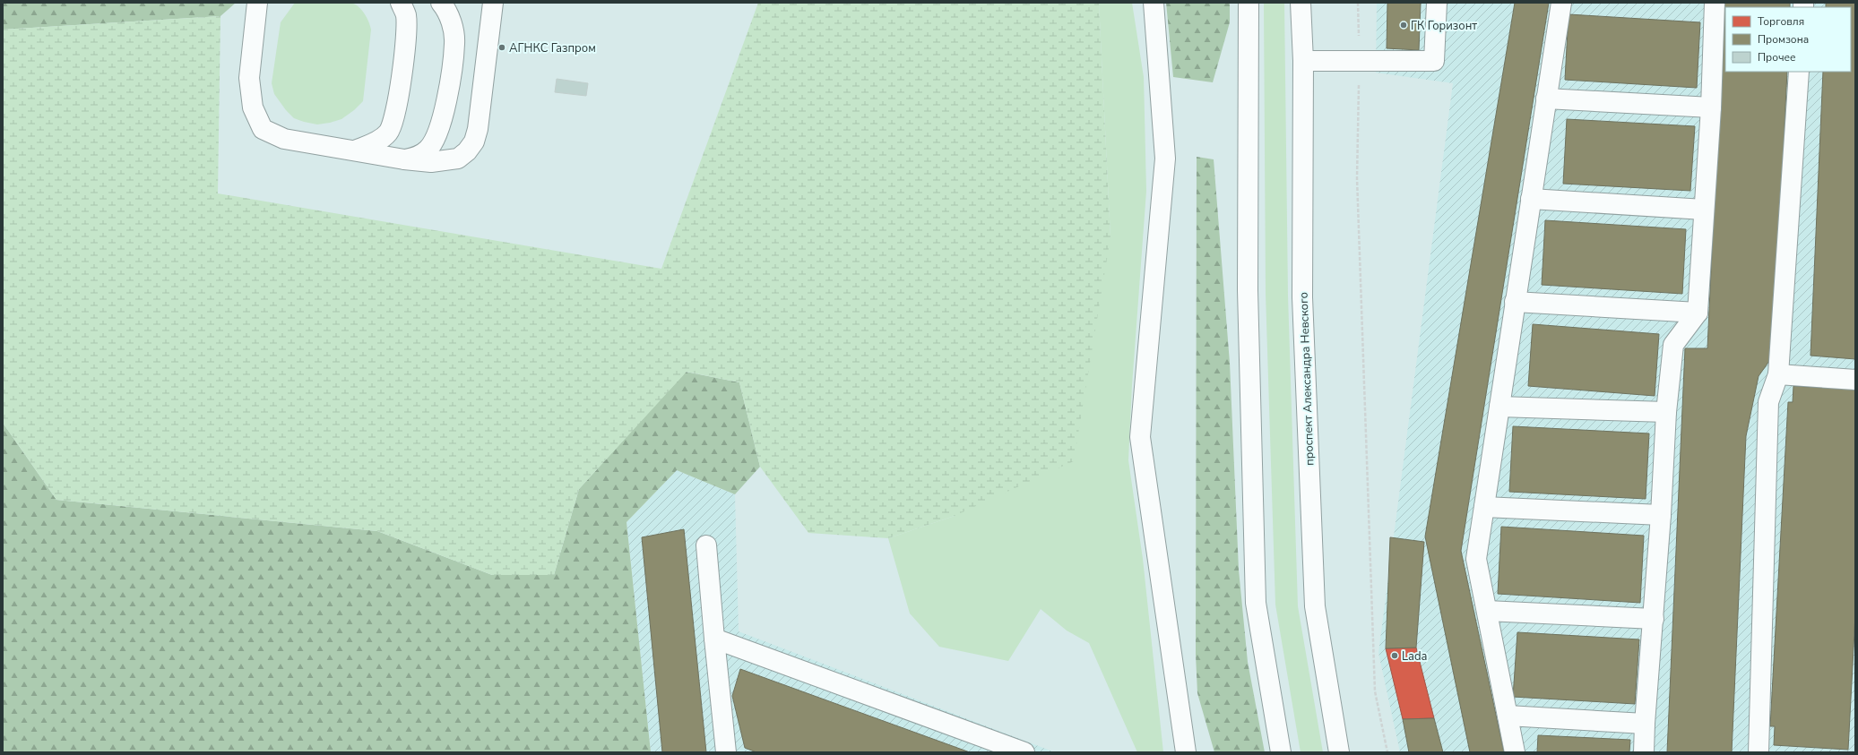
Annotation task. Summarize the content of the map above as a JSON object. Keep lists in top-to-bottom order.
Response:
{
  "streets": {
    "main road": ["проспект Александра Невского"]
  },
  "places": ["ГК Горизонт", "АГНКС Газпром", "Lada"],
  "legend": ["Торговля", "Промзона", "Прочее"]
}
